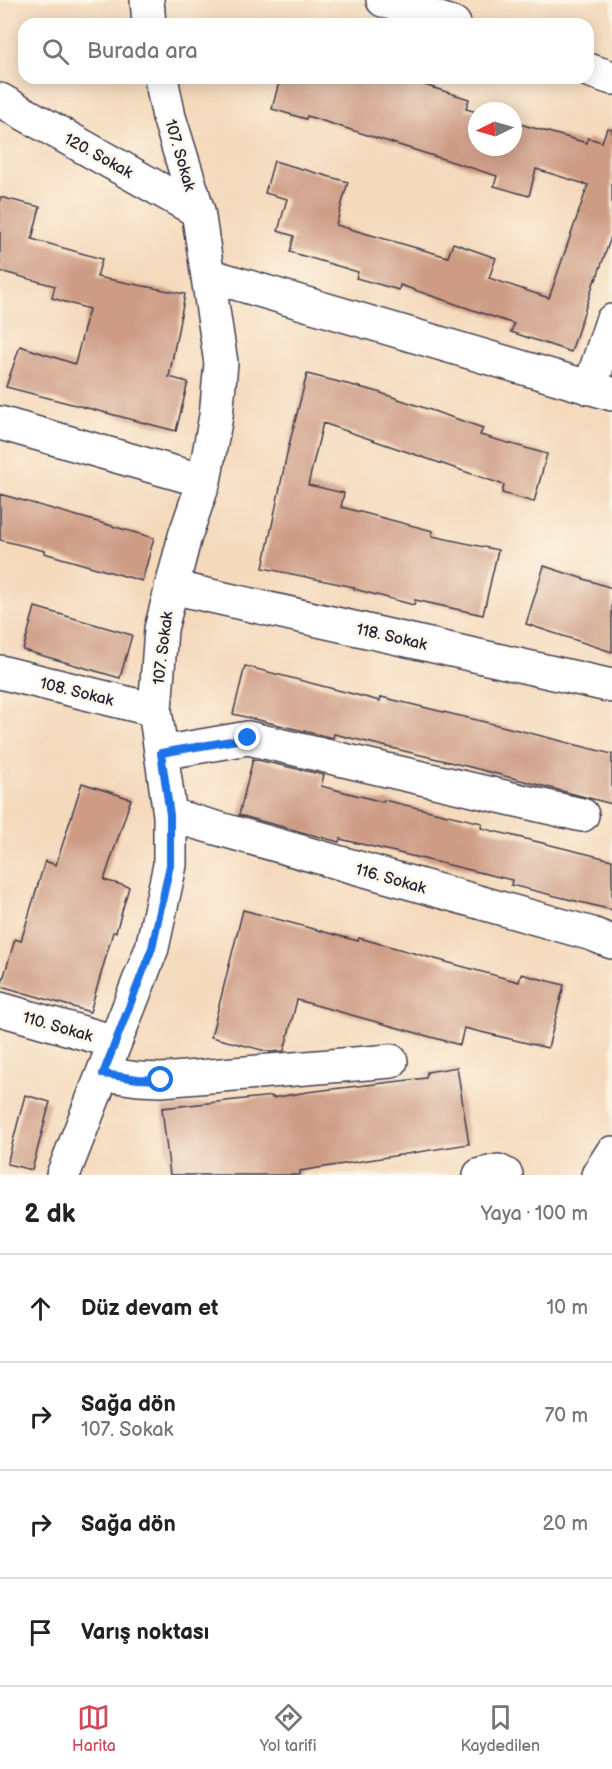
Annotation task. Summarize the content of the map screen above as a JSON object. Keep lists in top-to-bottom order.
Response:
{
  "streets": {
    "street": [
      "120. Sokak",
      "107. Sokak",
      "118. Sokak",
      "108. Sokak",
      "116. Sokak",
      "110. Sokak"
    ]
  },
  "crossings": [
    ["120. Sokak", "107. Sokak"],
    ["107. Sokak", "118. Sokak"],
    ["107. Sokak", "108. Sokak"],
    ["107. Sokak", "116. Sokak"],
    ["107. Sokak", "110. Sokak"]
  ],
  "north": "left",
  "page": {
    "search": "Burada ara",
    "heading": ["2 dk", "Yaya · 100 m"],
    "list": [
      ["Düz devam et", "10 m"],
      ["Sağa dön", "107. Sokak", "70 m"],
      ["Sağa dön", "20 m"],
      "Varış noktası"
    ],
    "nav": ["Harita", "Yol tarifi", "Kaydedilen"]
  }
}
